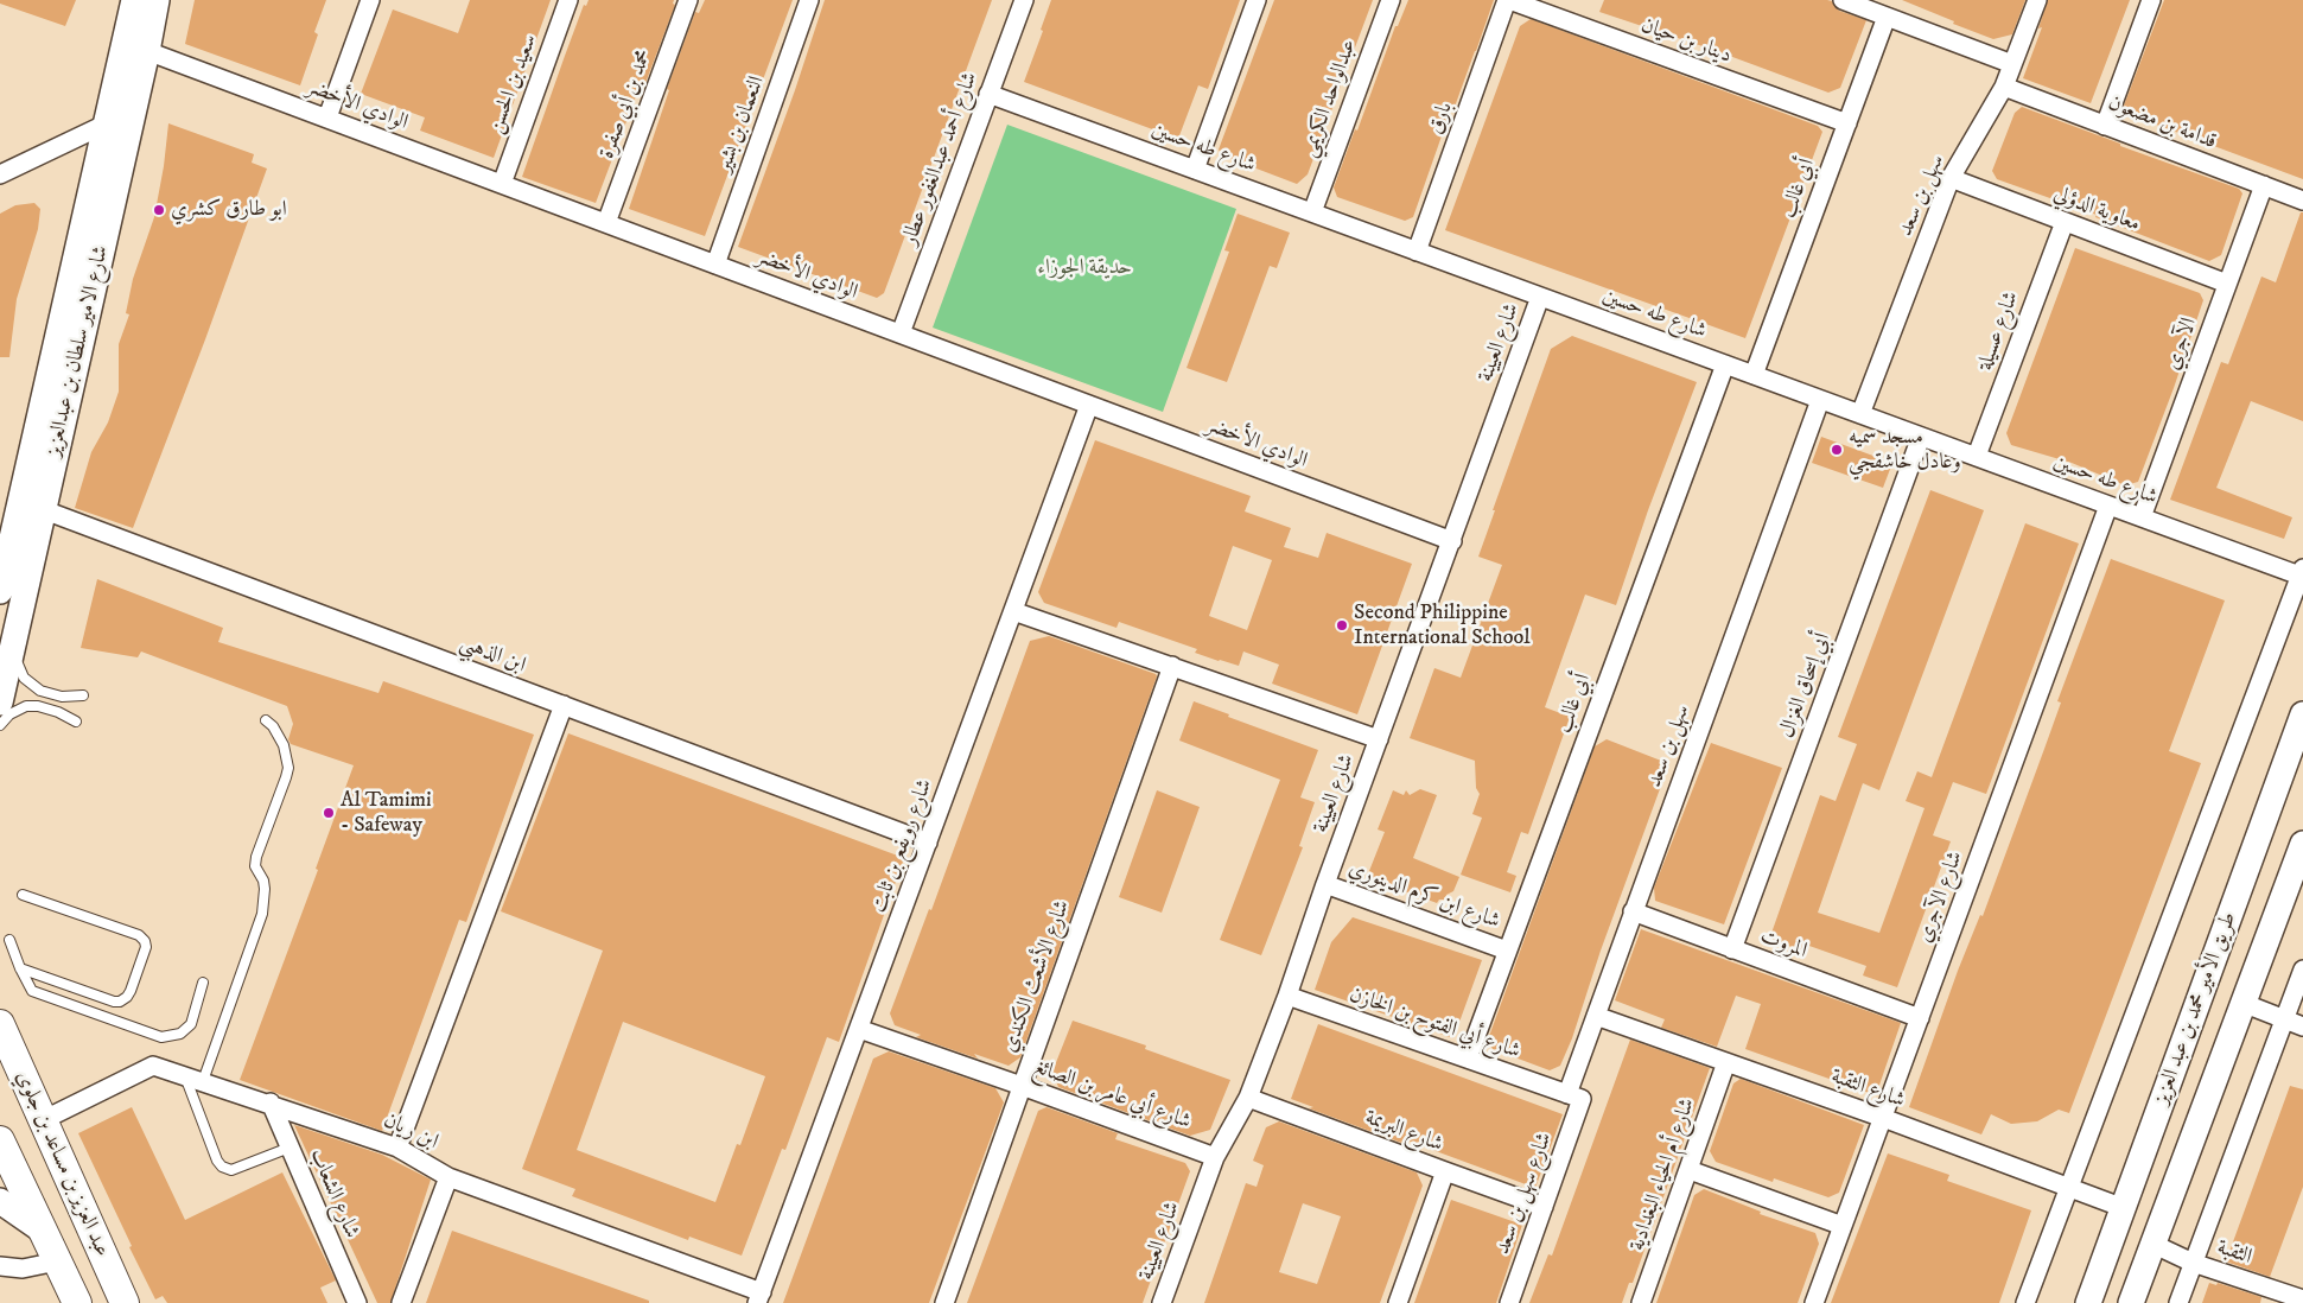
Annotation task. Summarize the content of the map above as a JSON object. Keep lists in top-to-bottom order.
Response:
{
  "streets": {
    "main road": ["عبد العزيز بن مساعد بن جلوي"],
    "street": [
      "دينار بن حيان",
      "سعيد بن الحسن",
      "عبدالواحد الكريمي",
      "محمد بن أبي صفرة",
      "الوادي الأخضر",
      "بارق",
      "قدامة بن مضعون",
      "النعمان بن بشير",
      "شارع طه حسين",
      "شارع أحمد عبدالغفور عطار",
      "أبي غالب",
      "سهل بن سعد",
      "معاوية الدؤلي",
      "شارع عسيلة",
      "شارع العيينة",
      "الآجري",
      "شارع الامير سلطان بن عبدالعزيز",
      "ابن الذهبي",
      "أبي إسحاق الغزال",
      "شارع رويفع بن ثابت",
      "شارع ابن كرم الدينوري",
      "شارع الآجري",
      "المروت",
      "شارع الأشعث الكندي",
      "طريق الأمير محمد بن عبد العزيز",
      "شارع أبي الفتوح بن الخازن",
      "شارع الثقبة",
      "شارع أبي عامر بن الصائغ",
      "ابن ريان",
      "شارع البريمة",
      "شارع أم الحياء البغدادية",
      "شارع الشعاب",
      "شارع سهل بن سعد",
      "الثقبة"
    ]
  },
  "crossings": [
    ["دينار بن حيان", "بارق"],
    ["دينار بن حيان", "أبي غالب"],
    ["سعيد بن الحسن", "الوادي الأخضر"],
    ["عبدالواحد الكريمي", "شارع طه حسين"],
    ["محمد بن أبي صفرة", "الوادي الأخضر"],
    ["الوادي الأخضر", "النعمان بن بشير"],
    ["الوادي الأخضر", "شارع أحمد عبدالغفور عطار"],
    ["الوادي الأخضر", "شارع العيينة"],
    ["الوادي الأخضر", "شارع الامير سلطان بن عبدالعزيز"],
    ["الوادي الأخضر", "شارع رويفع بن ثابت"],
    ["بارق", "شارع طه حسين"],
    ["قدامة بن مضعون", "سهل بن سعد"],
    ["قدامة بن مضعون", "الآجري"],
    ["شارع طه حسين", "شارع أحمد عبدالغفور عطار"],
    ["شارع طه حسين", "أبي غالب"],
    ["شارع طه حسين", "سهل بن سعد"],
    ["شارع طه حسين", "شارع عسيلة"],
    ["شارع طه حسين", "شارع العيينة"],
    ["شارع طه حسين", "الآجري"],
    ["شارع طه حسين", "أبي إسحاق الغزال"],
    ["شارع طه حسين", "شارع الآجري"],
    ["أبي غالب", "شارع ابن كرم الدينوري"],
    ["أبي غالب", "شارع أبي الفتوح بن الخازن"],
    ["سهل بن سعد", "معاوية الدؤلي"],
    ["سهل بن سعد", "المروت"],
    ["سهل بن سعد", "شارع أبي الفتوح بن الخازن"],
    ["سهل بن سعد", "شارع الثقبة"],
    ["سهل بن سعد", "شارع سهل بن سعد"],
    ["معاوية الدؤلي", "شارع عسيلة"],
    ["معاوية الدؤلي", "الآجري"],
    ["شارع العيينة", "شارع ابن كرم الدينوري"],
    ["شارع العيينة", "شارع أبي الفتوح بن الخازن"],
    ["شارع العيينة", "شارع أبي عامر بن الصائغ"],
    ["شارع العيينة", "شارع البريمة"],
    ["شارع الامير سلطان بن عبدالعزيز", "ابن الذهبي"],
    ["ابن الذهبي", "شارع رويفع بن ثابت"],
    ["أبي إسحاق الغزال", "المروت"],
    ["شارع رويفع بن ثابت", "شارع أبي عامر بن الصائغ"],
    ["شارع رويفع بن ثابت", "ابن ريان"],
    ["شارع الآجري", "المروت"],
    ["شارع الآجري", "شارع الثقبة"],
    ["شارع الأشعث الكندي", "شارع أبي عامر بن الصائغ"],
    ["طريق الأمير محمد بن عبد العزيز", "شارع الثقبة"],
    ["طريق الأمير محمد بن عبد العزيز", "الثقبة"],
    ["شارع أبي الفتوح بن الخازن", "شارع سهل بن سعد"],
    ["شارع الثقبة", "شارع أم الحياء البغدادية"],
    ["ابن ريان", "عبد العزيز بن مساعد بن جلوي"],
    ["ابن ريان", "شارع الشعاب"],
    ["شارع البريمة", "شارع سهل بن سعد"]
  ],
  "parks": ["حديقة الجوزاء"],
  "places": [
    "ابو طارق كشري",
    "مسجد سميه وعادل خاشقجي",
    "Second Philippine International School",
    "Al Tamimi - Safeway"
  ]
}
